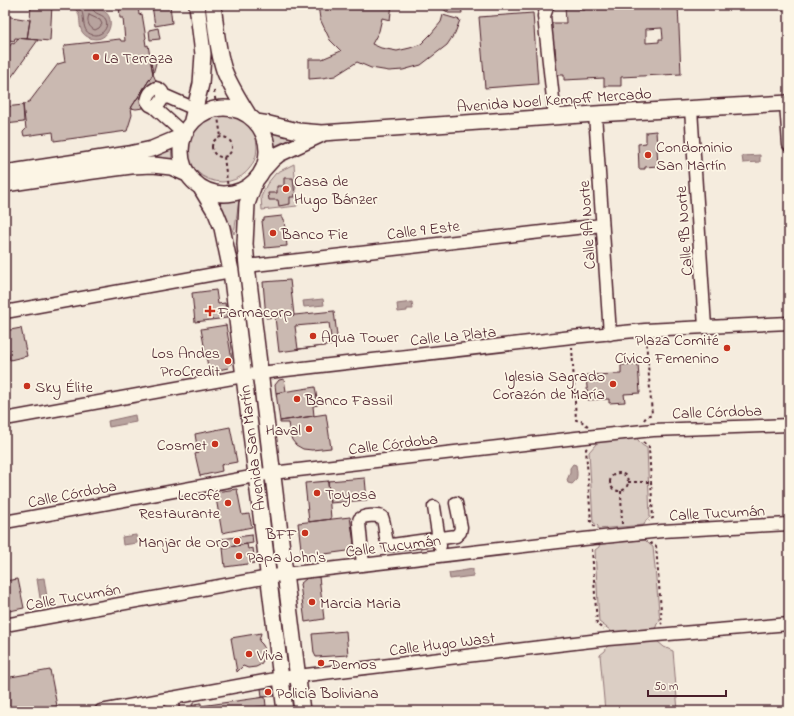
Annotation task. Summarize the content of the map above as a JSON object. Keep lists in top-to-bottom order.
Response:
{
  "streets": {
    "main road": ["Avenida Noel Kempff Mercado", "Avenida San Martín"],
    "street": [
      "Calle 9A Norte",
      "Calle 9 Este",
      "Calle 9B Norte",
      "Calle La Plata",
      "Calle Córdoba",
      "Calle Tucumán",
      "Calle Hugo Wast"
    ]
  },
  "crossings": [
    ["Avenida Noel Kempff Mercado", "Calle 9A Norte"],
    ["Avenida Noel Kempff Mercado", "Calle 9B Norte"],
    ["Avenida Noel Kempff Mercado", "Avenida San Martín"],
    ["Calle 9A Norte", "Calle 9 Este"],
    ["Calle 9A Norte", "Calle La Plata"],
    ["Calle 9 Este", "Avenida San Martín"],
    ["Calle 9B Norte", "Calle La Plata"],
    ["Calle La Plata", "Avenida San Martín"],
    ["Calle Córdoba", "Avenida San Martín"],
    ["Avenida San Martín", "Calle Tucumán"],
    ["Avenida San Martín", "Calle Hugo Wast"]
  ],
  "places": {
    "other": [
      "La Terraza",
      "Condominio San Martín",
      "Casa de Hugo Bánzer",
      "Banco Fie",
      "Aqua Tower",
      "Plaza Comité Cívico Femenino",
      "Los Andes ProCredit",
      "Iglesia Sagrado Corazón de María",
      "Sky Élite",
      "Banco Fassil",
      "Haval",
      "Cosmet",
      "Toyosa",
      "Lecofé Restaurante",
      "BFF",
      "Manjar de Oro",
      "Papa John's",
      "Marcia Maria",
      "Viva",
      "Demos",
      "Policia Boliviana"
    ],
    "health": ["Farmacorp"]
  },
  "scale_bar": "50 m"
}
